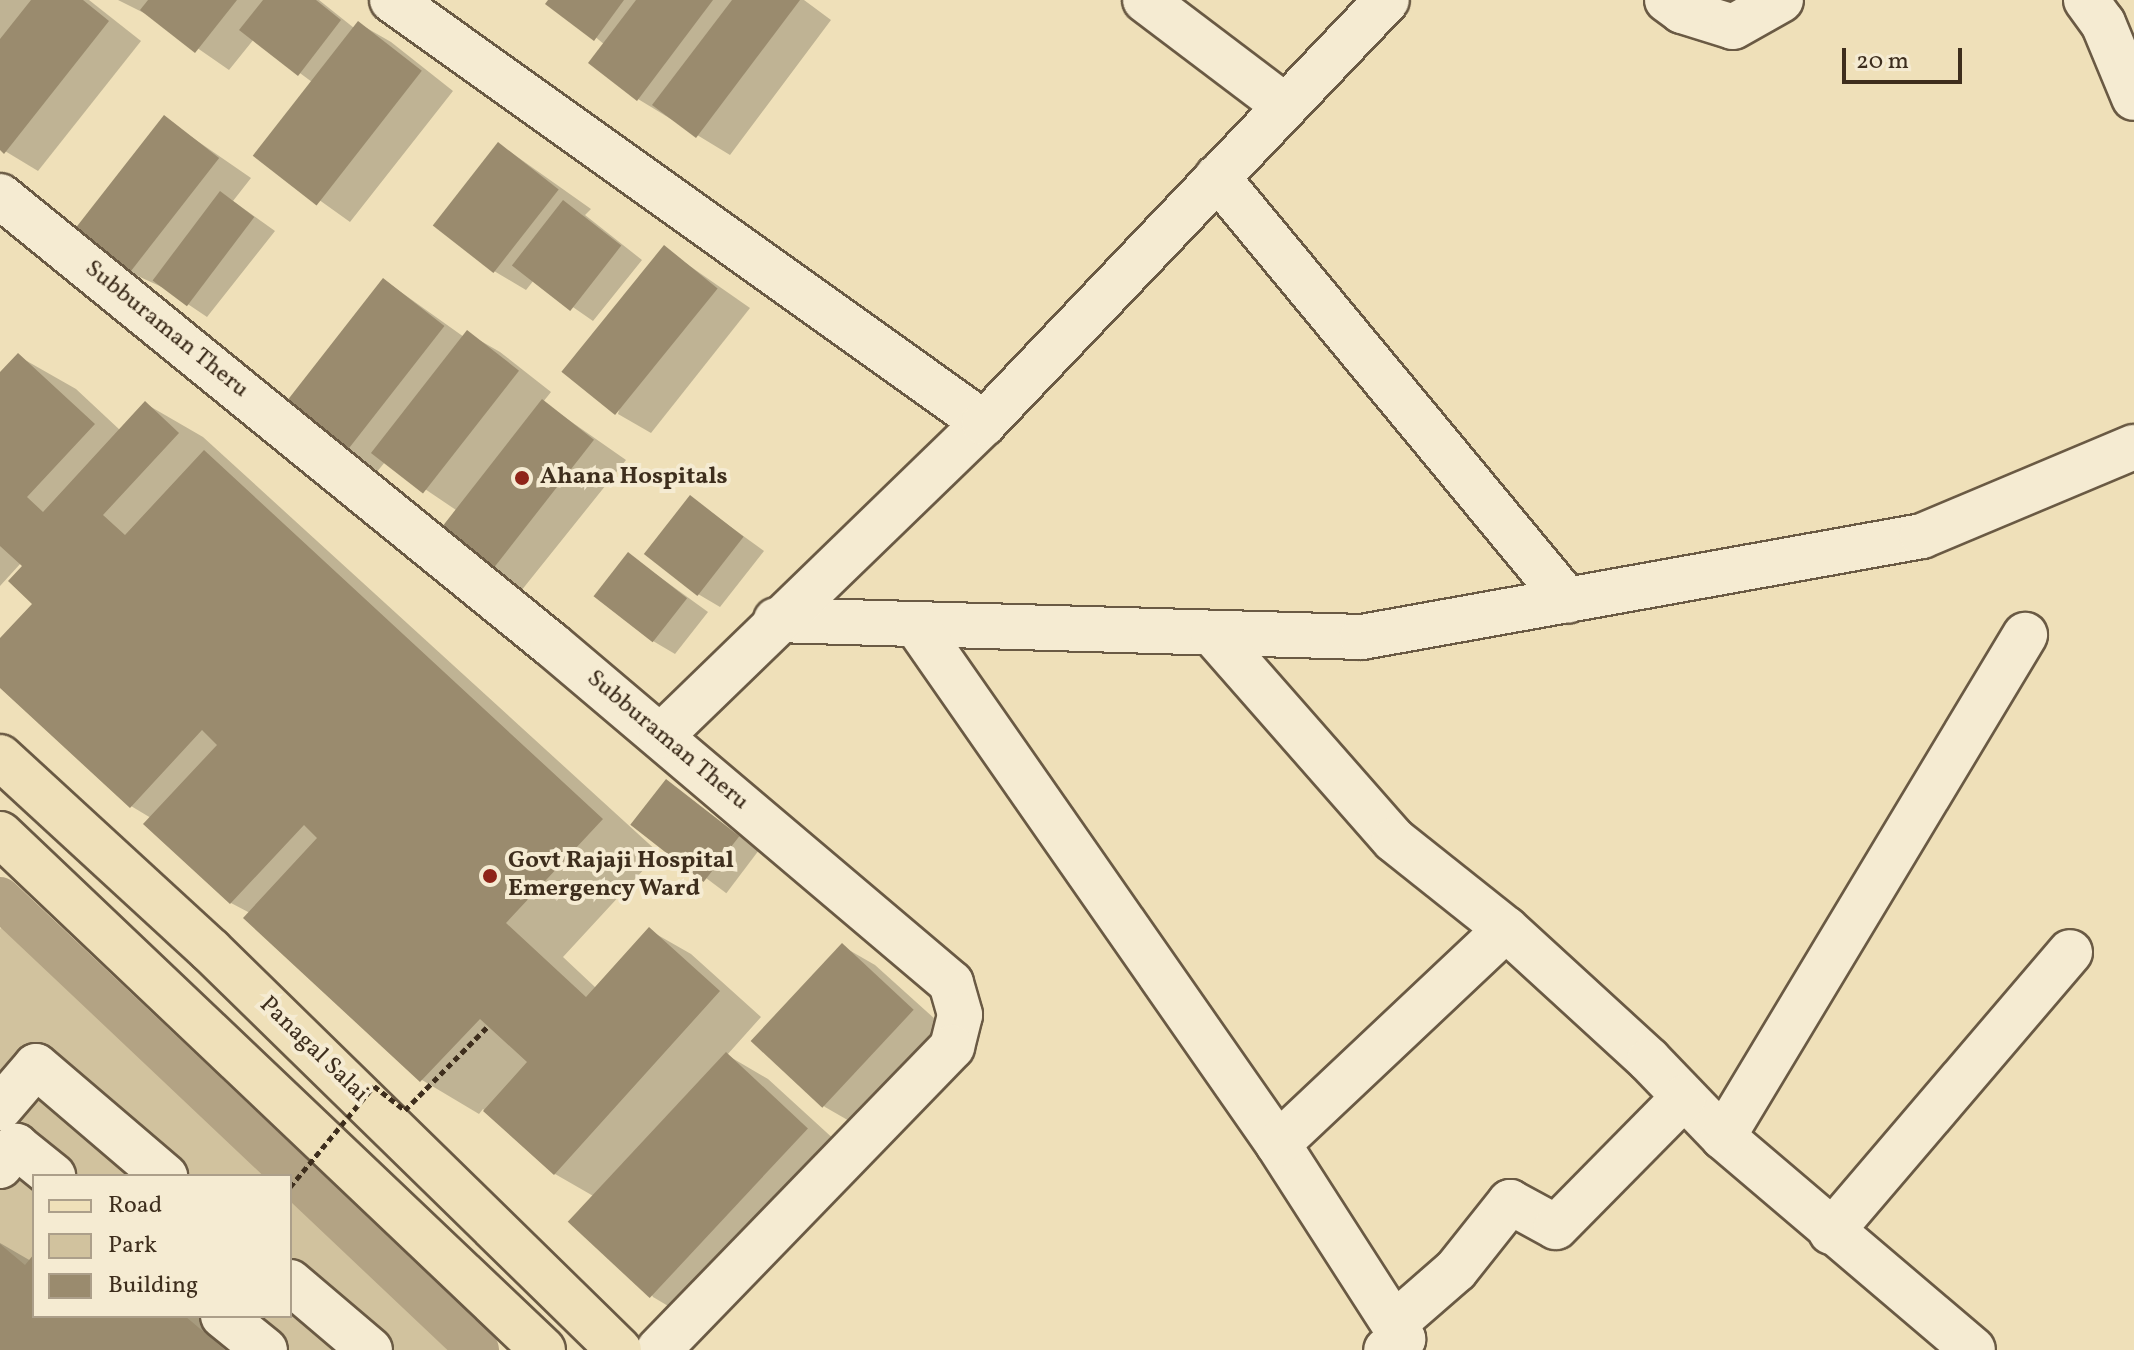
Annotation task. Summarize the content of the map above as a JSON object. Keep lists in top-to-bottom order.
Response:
{
  "streets": {
    "main road": ["Panagal Salai"],
    "street": ["Subburaman Theru"]
  },
  "places": ["Ahana Hospitals", "Govt Rajaji Hospital Emergency Ward"],
  "legend": ["Road", "Park", "Building"],
  "scale_bar": "20 m"
}
